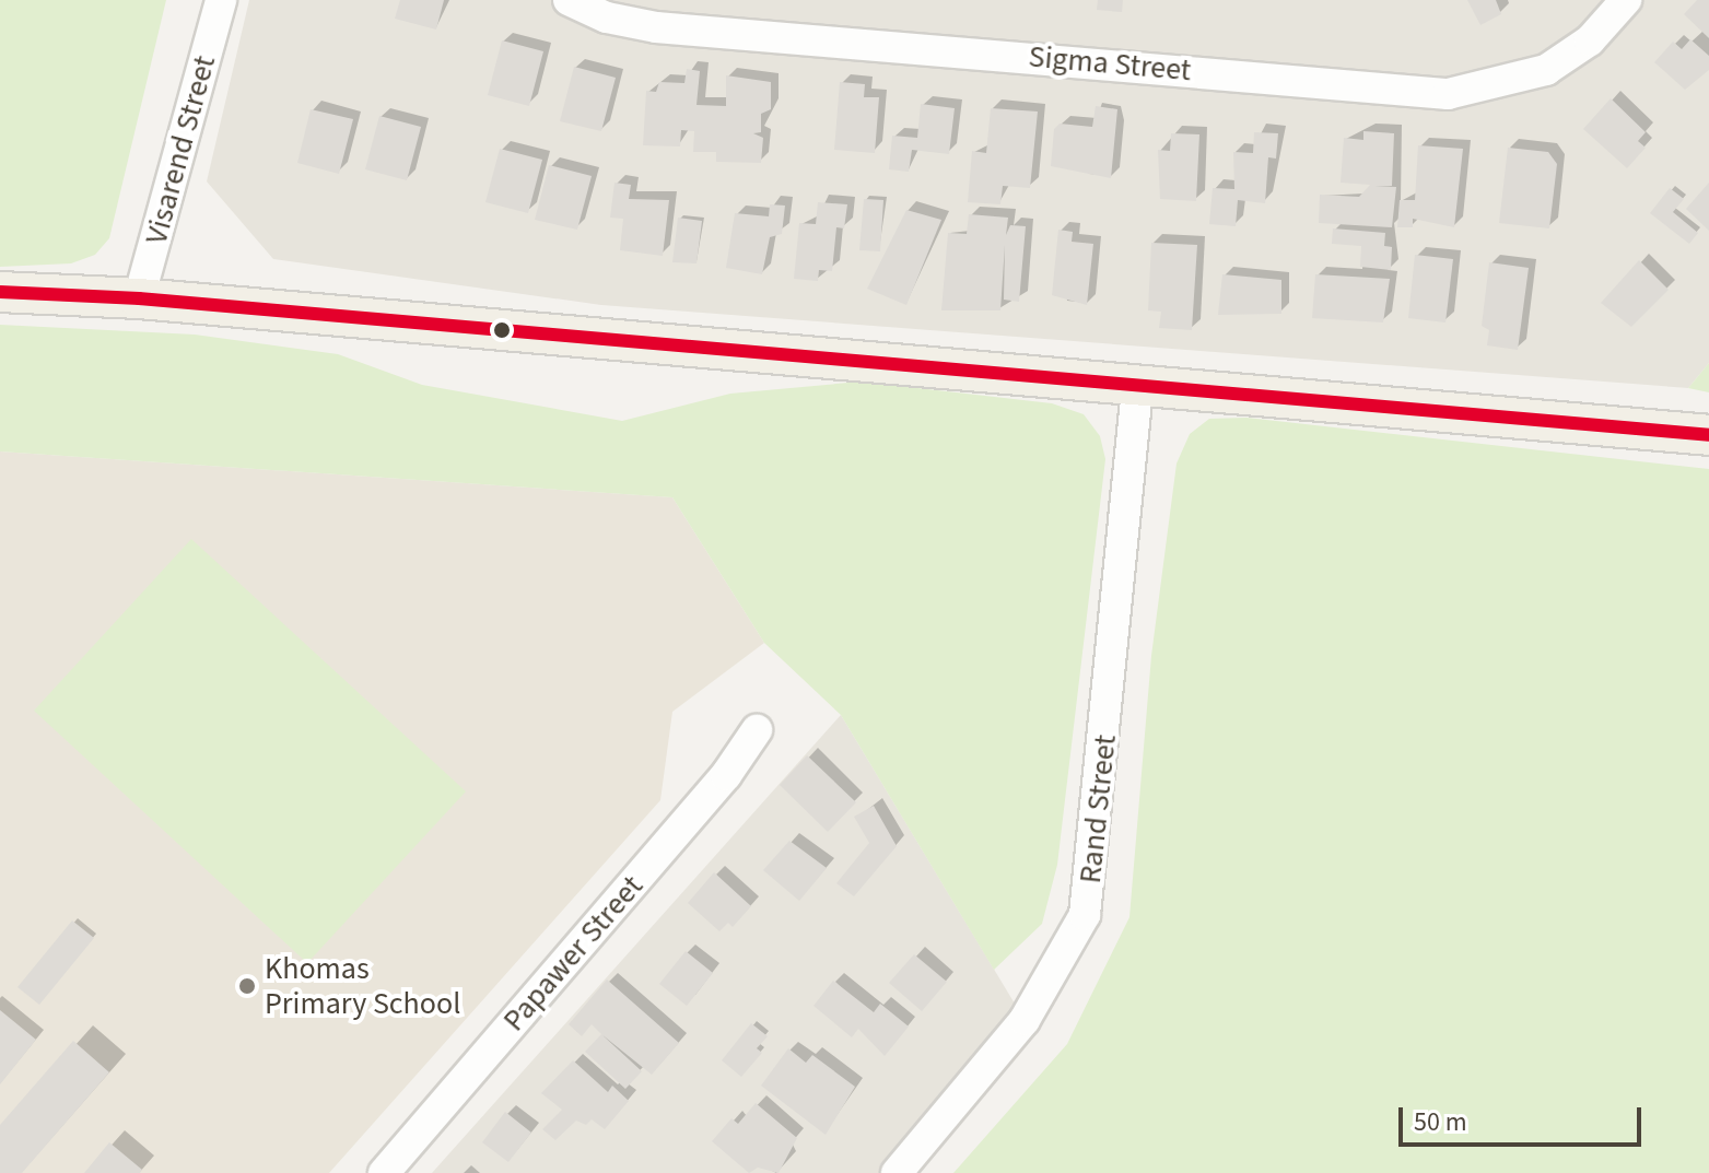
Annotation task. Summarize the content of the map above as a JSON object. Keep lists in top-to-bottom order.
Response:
{
  "streets": {
    "street": [
      "Sigma Street",
      "Visarend Street",
      "Rand Street",
      "Papawer Street"
    ]
  },
  "places": ["Khomas Primary School"],
  "scale_bar": "50 m"
}
